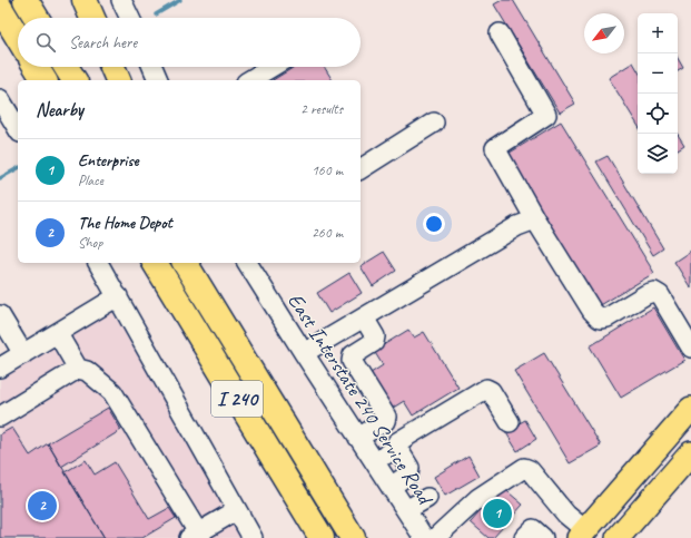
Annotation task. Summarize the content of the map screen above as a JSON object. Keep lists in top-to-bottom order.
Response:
{
  "streets": {
    "highway": ["I 240"],
    "street": ["East Interstate 240 Service Road"]
  },
  "north": "bottom left",
  "page": {
    "map_buttons": ["+", "−"],
    "search": "Search here",
    "heading": ["Nearby", "2 results"],
    "list": [
      {
        "mark": "1",
        "name": "Enterprise",
        "note": "Place",
        "value": "160 m"
      },
      {
        "mark": "2",
        "name": "The Home Depot",
        "note": "Shop",
        "value": "260 m"
      }
    ],
    "pins": ["2", "1"]
  }
}
